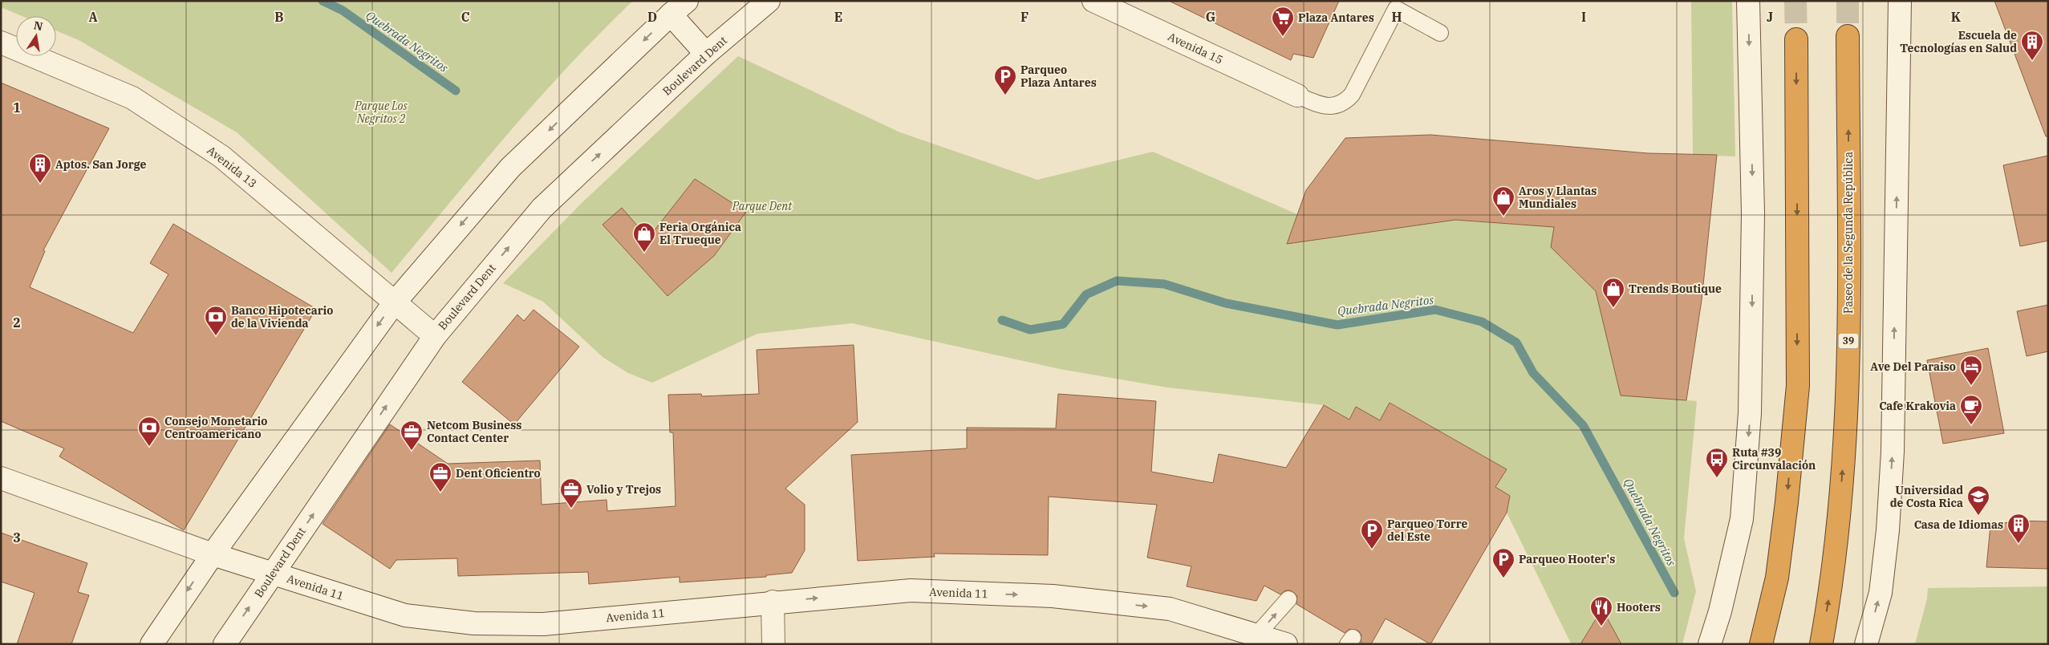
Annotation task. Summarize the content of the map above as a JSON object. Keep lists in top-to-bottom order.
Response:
{
  "streets": {
    "highway": ["Paseo de la Segunda República", "39"],
    "street": [
      "Avenida 15",
      "Boulevard Dent",
      "Avenida 13",
      "Avenida 11"
    ]
  },
  "crossings": [
    ["Boulevard Dent", "Avenida 13"],
    ["Boulevard Dent", "Avenida 11"]
  ],
  "one_way": ["Avenida 11"],
  "water": ["Quebrada Negritos"],
  "parks": ["Parque Los Negritos 2", "Parque Dent"],
  "places": {
    "supermarket": ["Plaza Antares"],
    "building": ["Escuela de Tecnologías en Salud", "Aptos. San Jorge", "Casa de Idiomas"],
    "parking": ["Parqueo Plaza Antares", "Parqueo Torre del Este", "Parqueo Hooter's"],
    "shop": ["Aros y Llantas Mundiales", "Feria Orgánica El Trueque", "Trends Boutique"],
    "bank": ["Banco Hipotecario de la Vivienda", "Consejo Monetario Centroamericano"],
    "hotel": ["Ave Del Paraiso"],
    "cafe": ["Cafe Krakovia"],
    "office": ["Netcom Business Contact Center", "Dent Oficientro", "Volio y Trejos"],
    "bus stop": ["Ruta #39 Circunvalación"],
    "school or university": ["Universidad de Costa Rica"],
    "restaurant": ["Hooters"]
  },
  "north": "top",
  "grid": {
    "columns": [
      "A",
      "B",
      "C",
      "D",
      "E",
      "F",
      "G",
      "H",
      "I",
      "J",
      "K"
    ],
    "rows": ["1", "2", "3"]
  }
}
